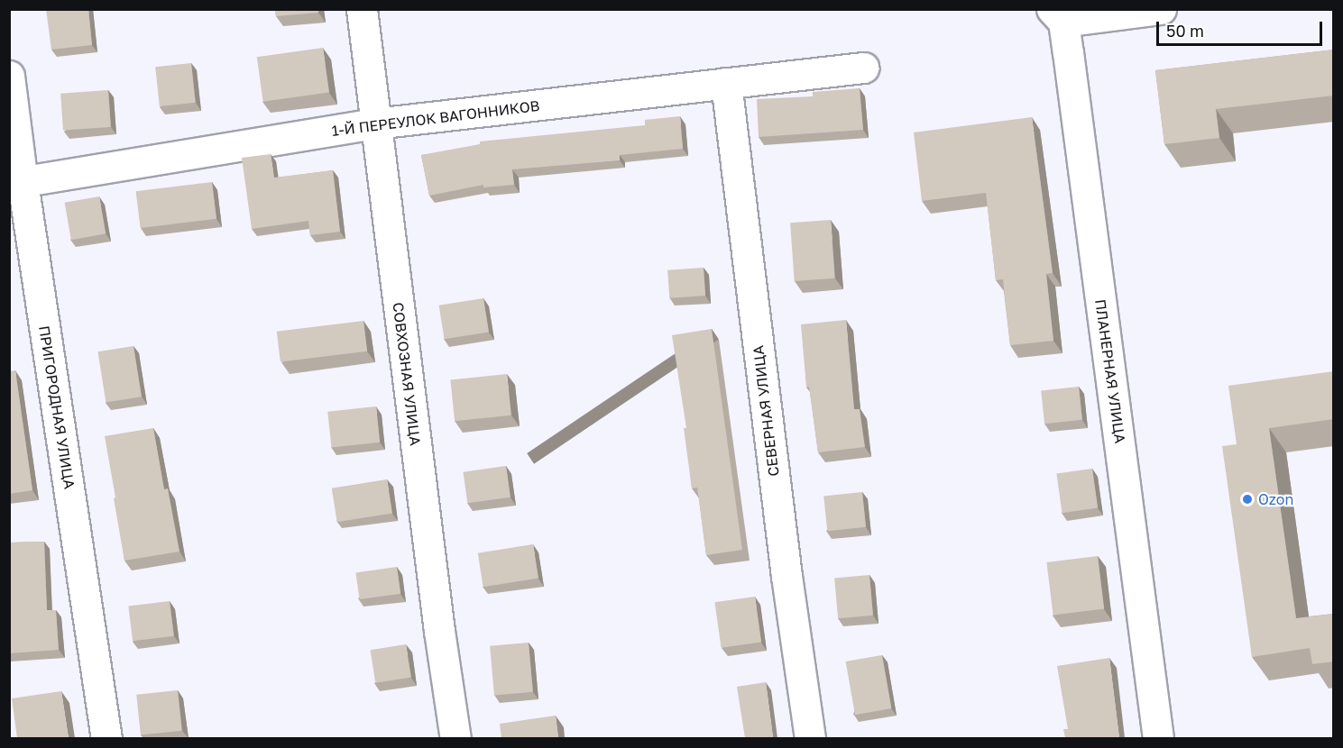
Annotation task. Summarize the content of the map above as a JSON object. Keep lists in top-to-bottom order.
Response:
{
  "streets": {
    "street": [
      "1-Й ПЕРЕУЛОК ВАГОННИКОВ",
      "ПЛАНЕРНАЯ УЛИЦА",
      "СОВХОЗНАЯ УЛИЦА",
      "ПРИГОРОДНАЯ УЛИЦА",
      "СЕВЕРНАЯ УЛИЦА"
    ]
  },
  "crossings": [
    ["1-Й ПЕРЕУЛОК ВАГОННИКОВ", "СОВХОЗНАЯ УЛИЦА"],
    ["1-Й ПЕРЕУЛОК ВАГОННИКОВ", "ПРИГОРОДНАЯ УЛИЦА"],
    ["1-Й ПЕРЕУЛОК ВАГОННИКОВ", "СЕВЕРНАЯ УЛИЦА"]
  ],
  "places": ["Ozon"],
  "scale_bar": "50 m"
}
